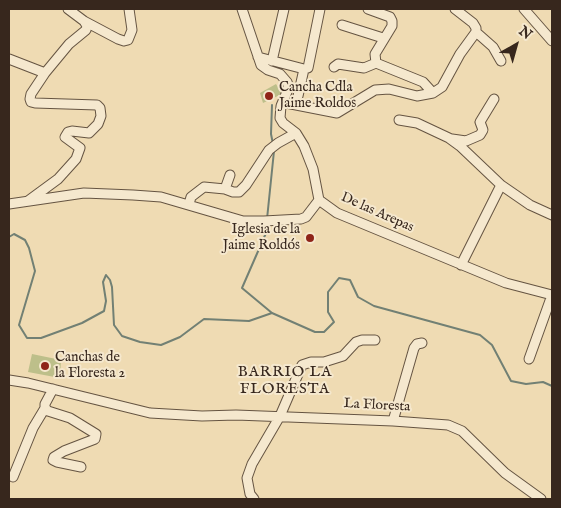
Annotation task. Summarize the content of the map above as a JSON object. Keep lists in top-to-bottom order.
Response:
{
  "streets": {
    "street": ["De las Arepas", "La Floresta"]
  },
  "districts": ["BARRIO LA FLORESTA"],
  "places": ["Cancha Cdla Jaime Roldos", "Iglesia de la Jaime Roldós", "Canchas de la Floresta 2"],
  "north": "top right"
}
